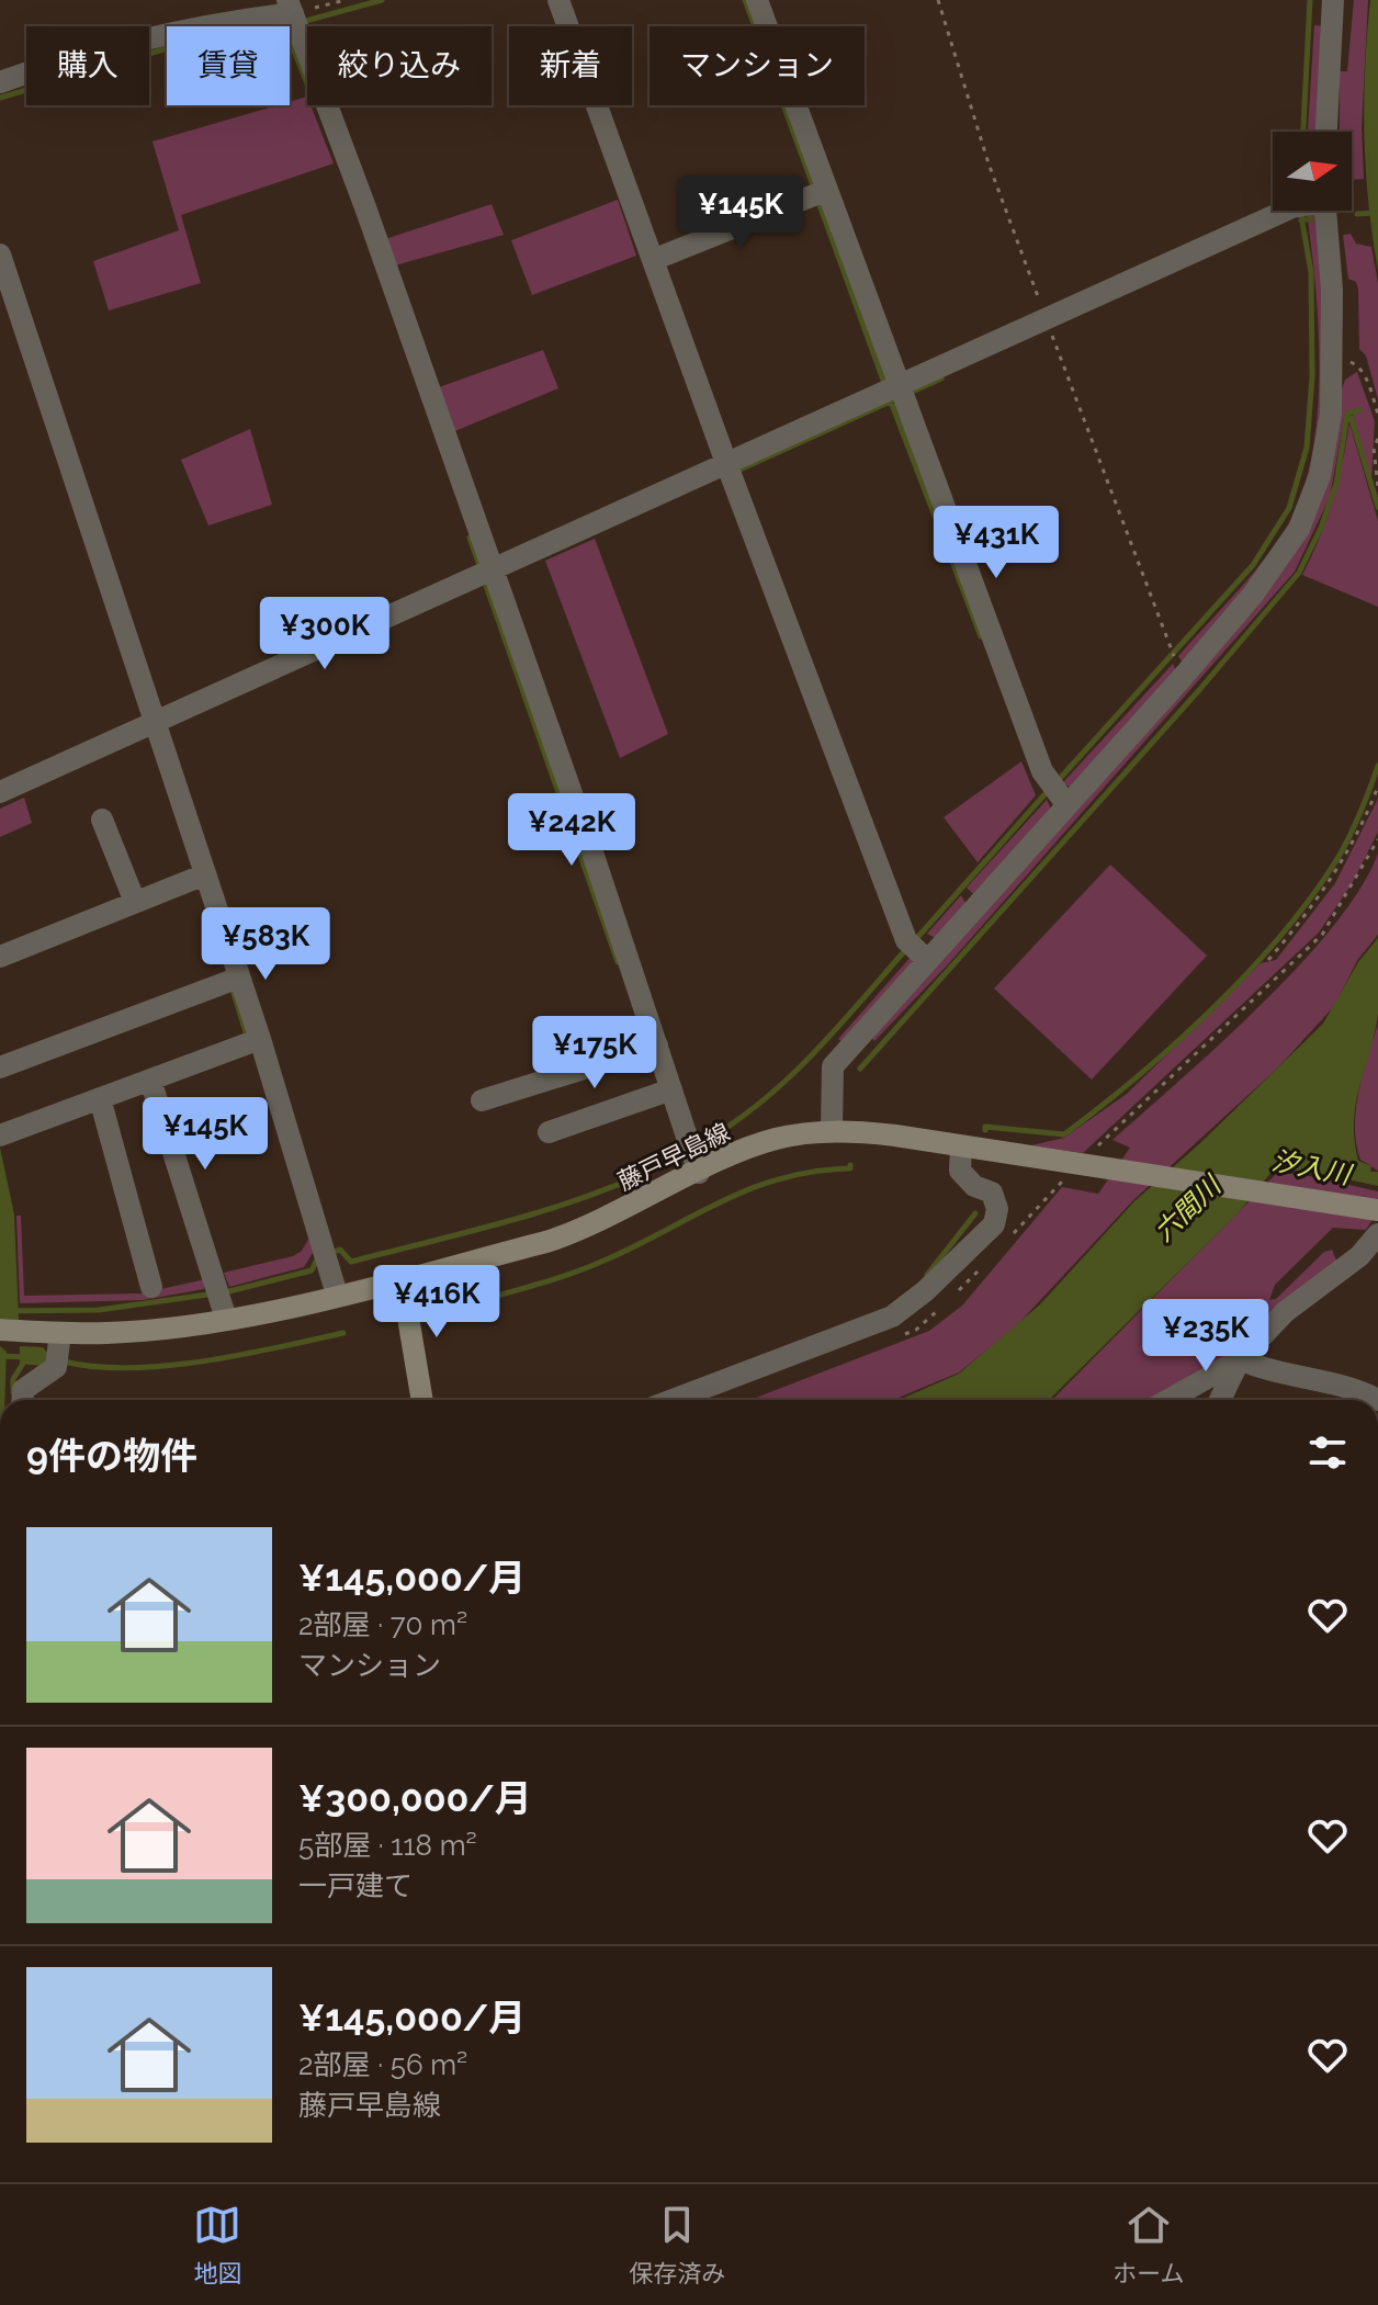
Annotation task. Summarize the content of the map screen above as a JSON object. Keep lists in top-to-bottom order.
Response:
{
  "streets": {
    "main road": ["藤戸早島線"]
  },
  "water": ["汐入川", "六間川"],
  "north": "right",
  "page": {
    "chip": [
      "購入",
      "賃貸",
      "絞り込み",
      "新着",
      "マンション"
    ],
    "price": [
      "¥145K",
      "¥431K",
      "¥300K",
      "¥242K",
      "¥583K",
      "¥175K",
      "¥145K",
      "¥416K",
      "¥235K"
    ],
    "heading": "9件の物件",
    "list": [
      {
        "name": "¥145,000/月",
        "note": "2部屋 · 70 m² · マンション"
      },
      {
        "name": "¥300,000/月",
        "note": "5部屋 · 118 m² · 一戸建て"
      },
      {
        "name": "¥145,000/月",
        "note": "2部屋 · 56 m² · 藤戸早島線"
      }
    ],
    "tabs": ["地図", "保存済み", "ホーム"]
  }
}
